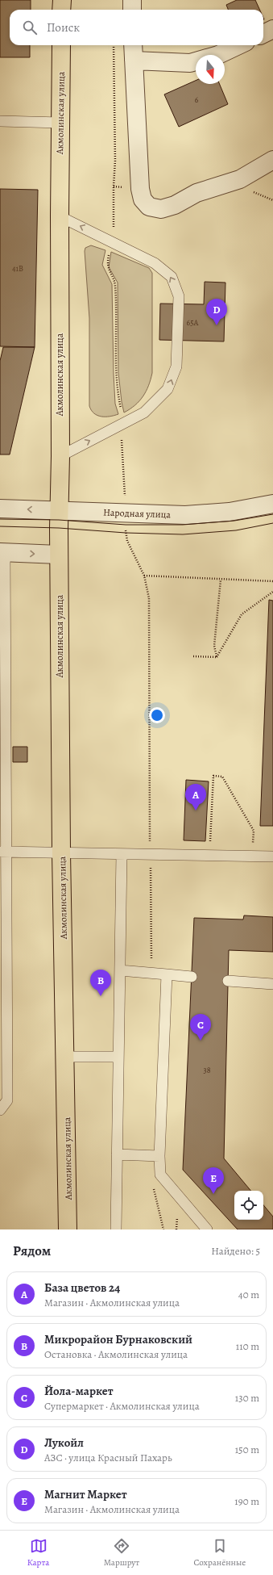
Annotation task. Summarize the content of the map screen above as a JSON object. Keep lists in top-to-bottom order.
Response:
{
  "streets": {
    "main road": ["Акмолинская улица"],
    "street": ["Народная улица"]
  },
  "crossings": [
    ["Акмолинская улица", "Народная улица"]
  ],
  "house_numbers": [
    "6",
    "41В",
    "65А",
    "38"
  ],
  "north": "bottom",
  "page": {
    "search": "Поиск",
    "pins": [
      "D",
      "A",
      "B",
      "C",
      "E"
    ],
    "heading": ["Рядом", "Найдено: 5"],
    "list": [
      {
        "mark": "A",
        "name": "База цветов 24",
        "note": "Магазин · Акмолинская улица",
        "value": "40 m"
      },
      {
        "mark": "B",
        "name": "Микрорайон Бурнаковский",
        "note": "Остановка · Акмолинская улица",
        "value": "110 m"
      },
      {
        "mark": "C",
        "name": "Йола-маркет",
        "note": "Супермаркет · Акмолинская улица",
        "value": "130 m"
      },
      {
        "mark": "D",
        "name": "Лукойл",
        "note": "АЗС · улица Красный Пахарь",
        "value": "150 m"
      },
      {
        "mark": "E",
        "name": "Магнит Маркет",
        "note": "Магазин · Акмолинская улица",
        "value": "190 m"
      }
    ],
    "nav": ["Карта", "Маршрут", "Сохранённые"]
  }
}
